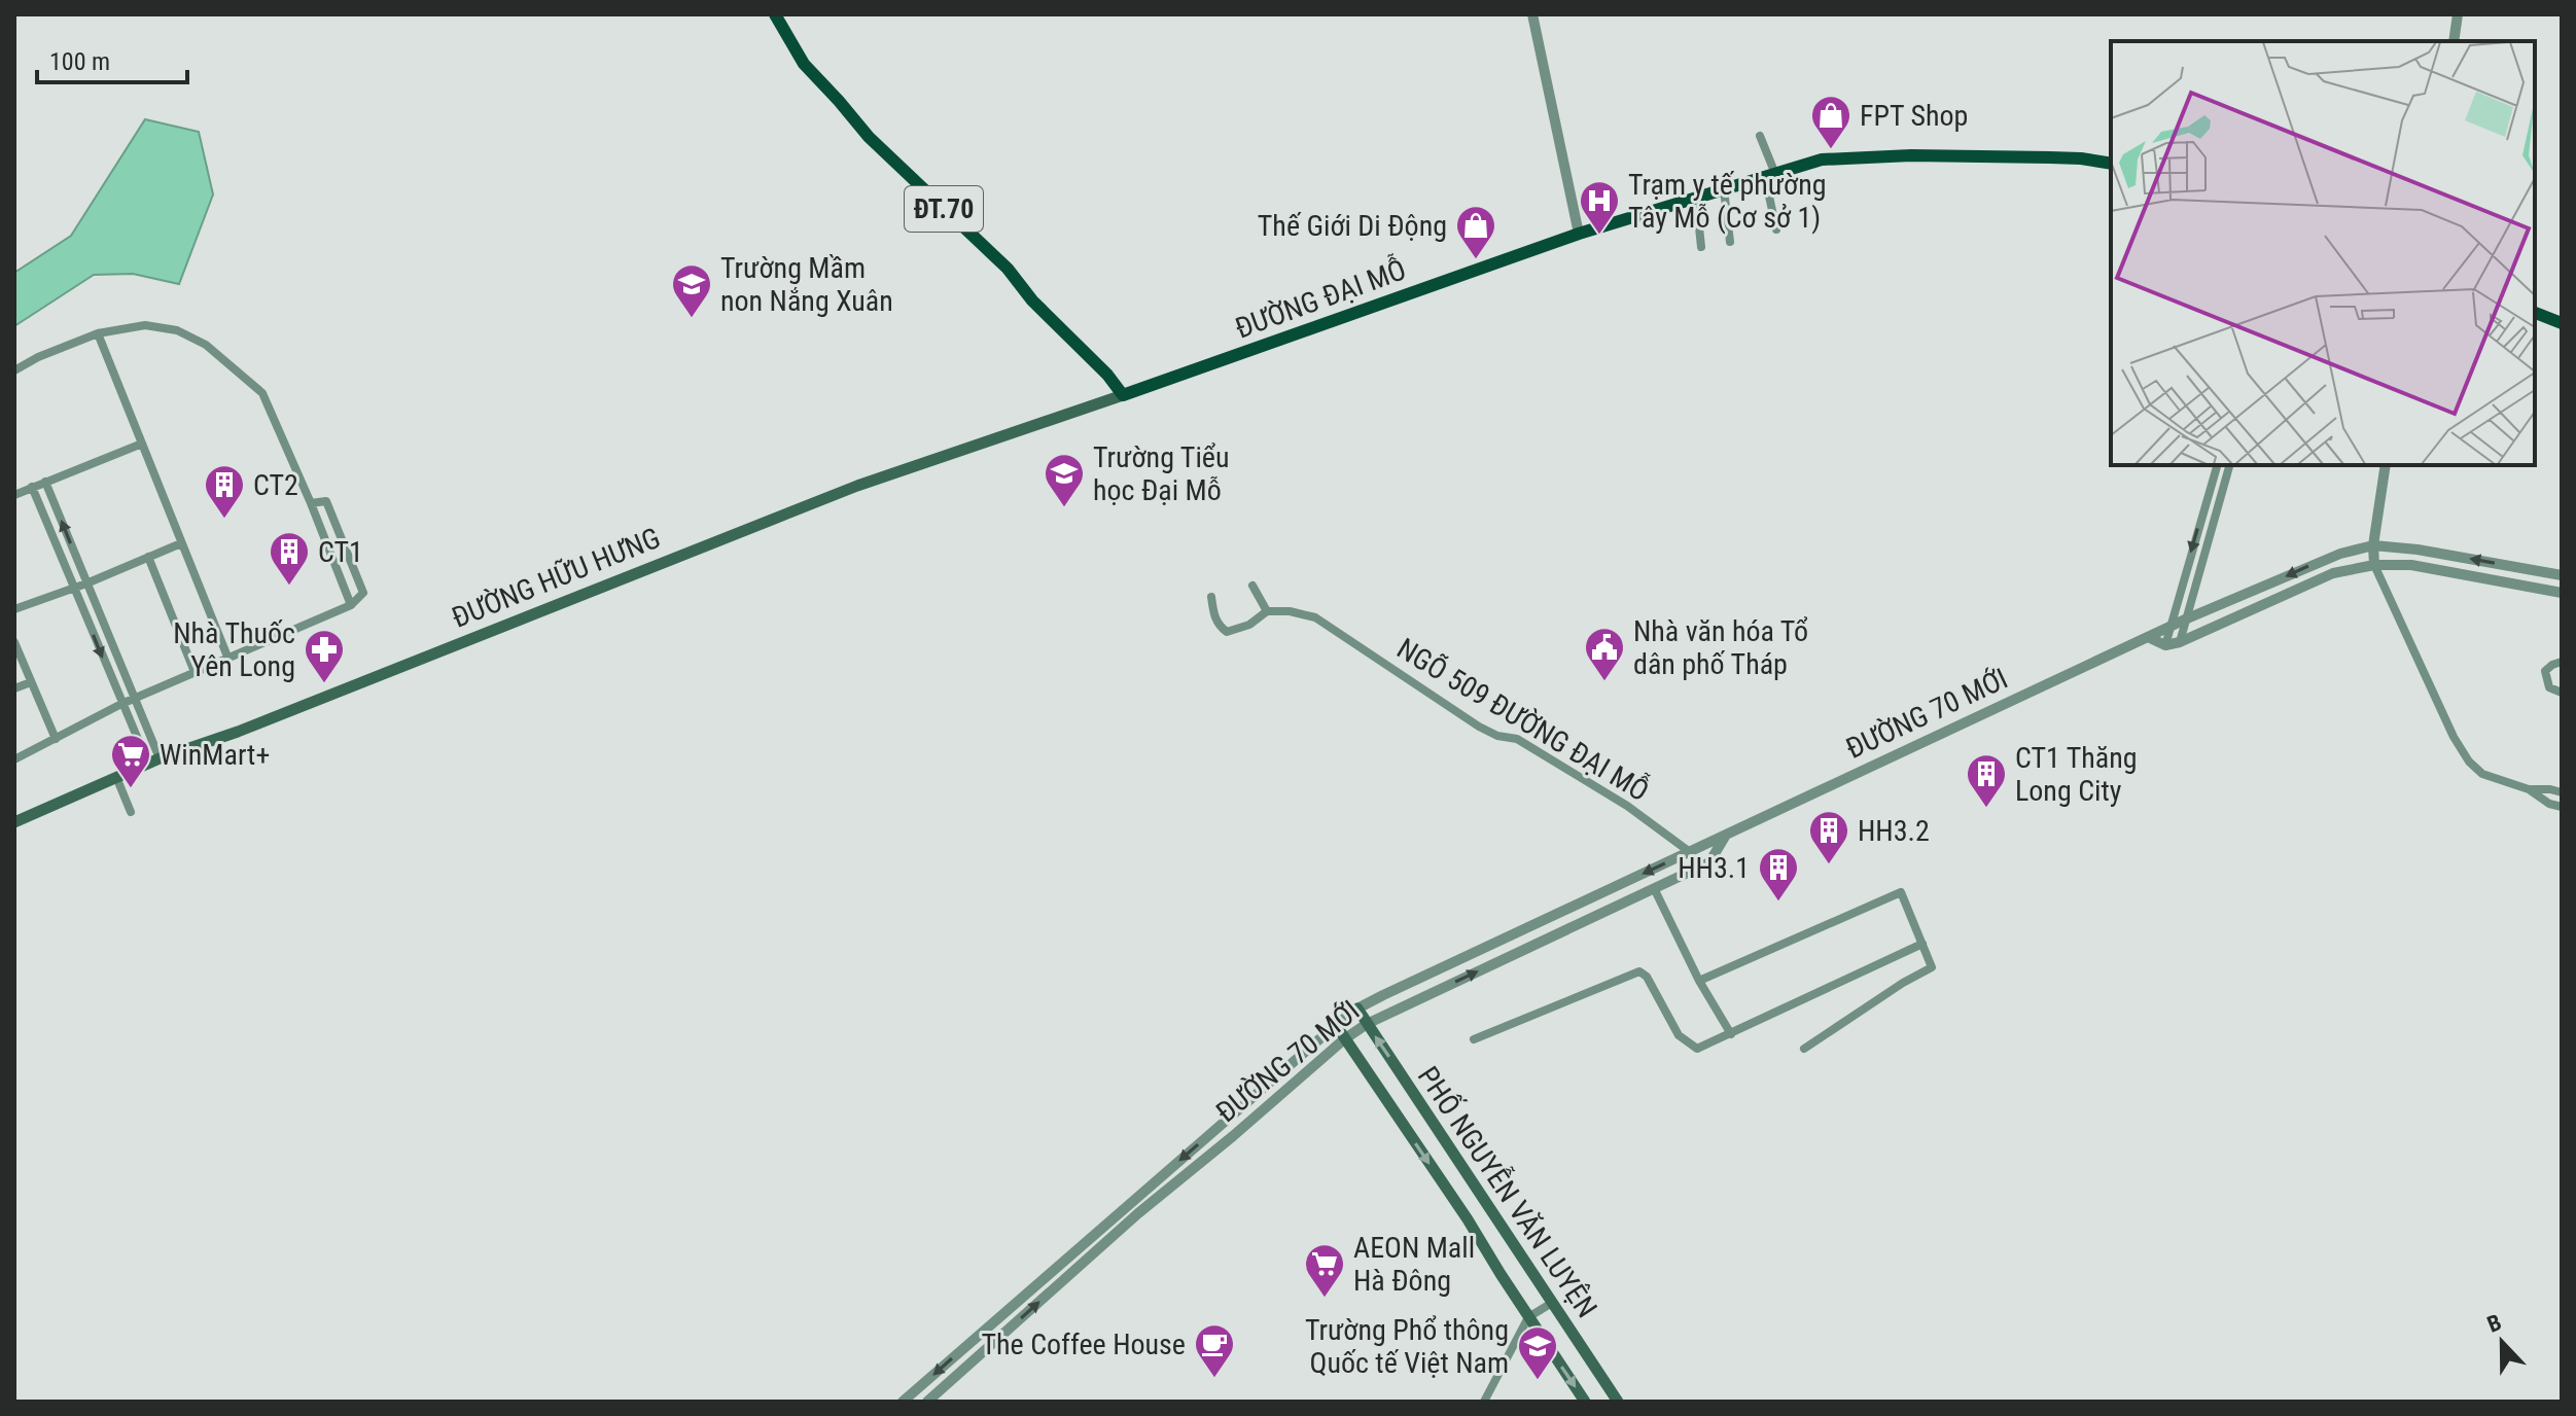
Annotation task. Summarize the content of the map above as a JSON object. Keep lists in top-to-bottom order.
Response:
{
  "streets": {
    "main road": [
      "ĐT.70",
      "ĐƯỜNG ĐẠI MỖ",
      "ĐƯỜNG HỮU HƯNG",
      "PHỐ NGUYỄN VĂN LUYỆN"
    ],
    "street": ["ĐƯỜNG 70 MỚI", "NGÕ 509 ĐƯỜNG ĐẠI MỖ"]
  },
  "crossings": [
    ["ĐT.70", "ĐƯỜNG ĐẠI MỖ"],
    ["ĐT.70", "ĐƯỜNG HỮU HƯNG"],
    ["ĐƯỜNG ĐẠI MỖ", "ĐƯỜNG HỮU HƯNG"],
    ["ĐƯỜNG 70 MỚI", "NGÕ 509 ĐƯỜNG ĐẠI MỖ"],
    ["ĐƯỜNG 70 MỚI", "PHỐ NGUYỄN VĂN LUYỆN"]
  ],
  "places": {
    "shop": ["FPT Shop", "Thế Giới Di Động"],
    "hospital": ["Trạm y tế phường Tây Mỗ (Cơ sở 1)"],
    "school or university": ["Trường Mầm non Nắng Xuân", "Trường Tiểu học Đại Mỗ", "Trường Phổ thông Quốc tế Việt Nam"],
    "building": [
      "CT2",
      "CT1",
      "CT1 Thăng Long City",
      "HH3.2",
      "HH3.1"
    ],
    "public building": ["Nhà văn hóa Tổ dân phố Tháp"],
    "pharmacy": ["Nhà Thuốc Yên Long"],
    "supermarket": ["WinMart+", "AEON Mall Hà Đông"],
    "cafe": ["The Coffee House"]
  },
  "scale_bar": "100 m",
  "north": "top"
}
